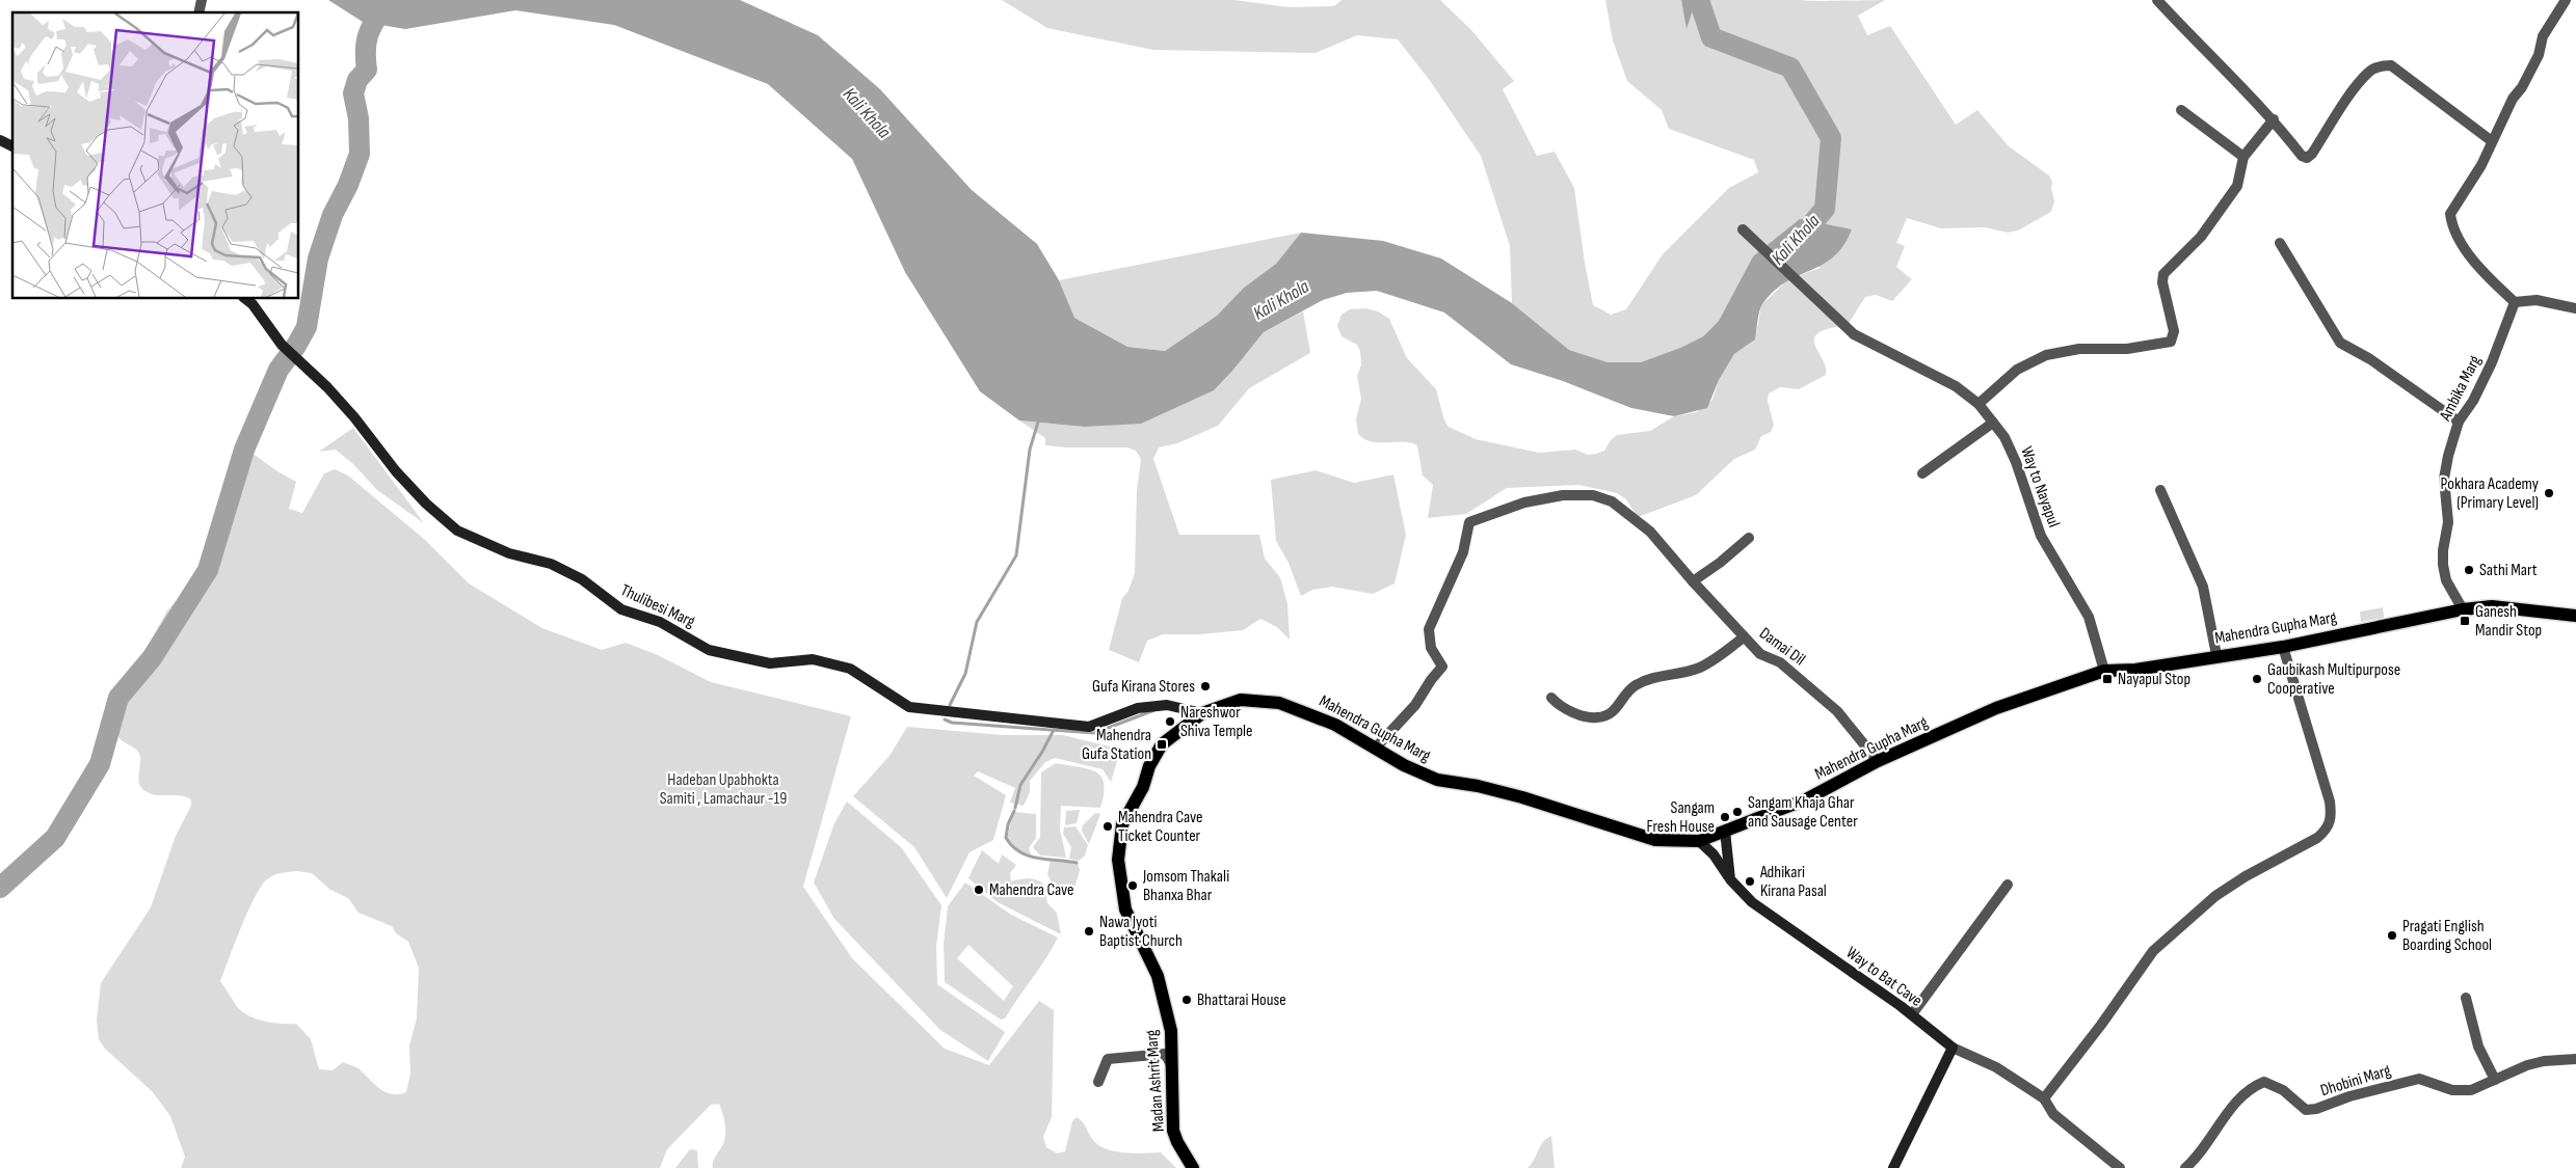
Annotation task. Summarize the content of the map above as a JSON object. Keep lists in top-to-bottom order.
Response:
{
  "streets": {
    "main road": [
      "Thulibesi Marg",
      "Mahendra Gupha Marg",
      "Way to Bat Cave",
      "Madan Ashrit Marg"
    ],
    "street": [
      "Ambika Marg",
      "Way to Nayapul",
      "Damai Dil",
      "Dhobini Marg"
    ]
  },
  "crossings": [
    ["Ambika Marg", "Mahendra Gupha Marg"],
    ["Way to Nayapul", "Mahendra Gupha Marg"],
    ["Thulibesi Marg", "Mahendra Gupha Marg"],
    ["Thulibesi Marg", "Madan Ashrit Marg"],
    ["Mahendra Gupha Marg", "Damai Dil"],
    ["Mahendra Gupha Marg", "Way to Bat Cave"],
    ["Mahendra Gupha Marg", "Madan Ashrit Marg"]
  ],
  "water": ["Kali Khola"],
  "parks": ["Hadeban Upabhokta Samiti , Lamachaur -19"],
  "places": {
    "other": [
      "Pokhara Academy (Primary Level)",
      "Sathi Mart",
      "Gaubikash Multipurpose Cooperative",
      "Gufa Kirana Stores",
      "Nareshwor Shiva Temple",
      "Sangam Khaja Ghar and Sausage Center",
      "Sangam Fresh House",
      "Mahendra Cave Ticket Counter",
      "Adhikari Kirana Pasal",
      "Jomsom Thakali Bhanxa Bhar",
      "Mahendra Cave",
      "Nawa Jyoti Baptist Church",
      "Pragati English Boarding School",
      "Bhattarai House"
    ],
    "transit": ["Ganesh Mandir Stop", "Nayapul Stop", "Mahendra Gufa Station"]
  }
}
